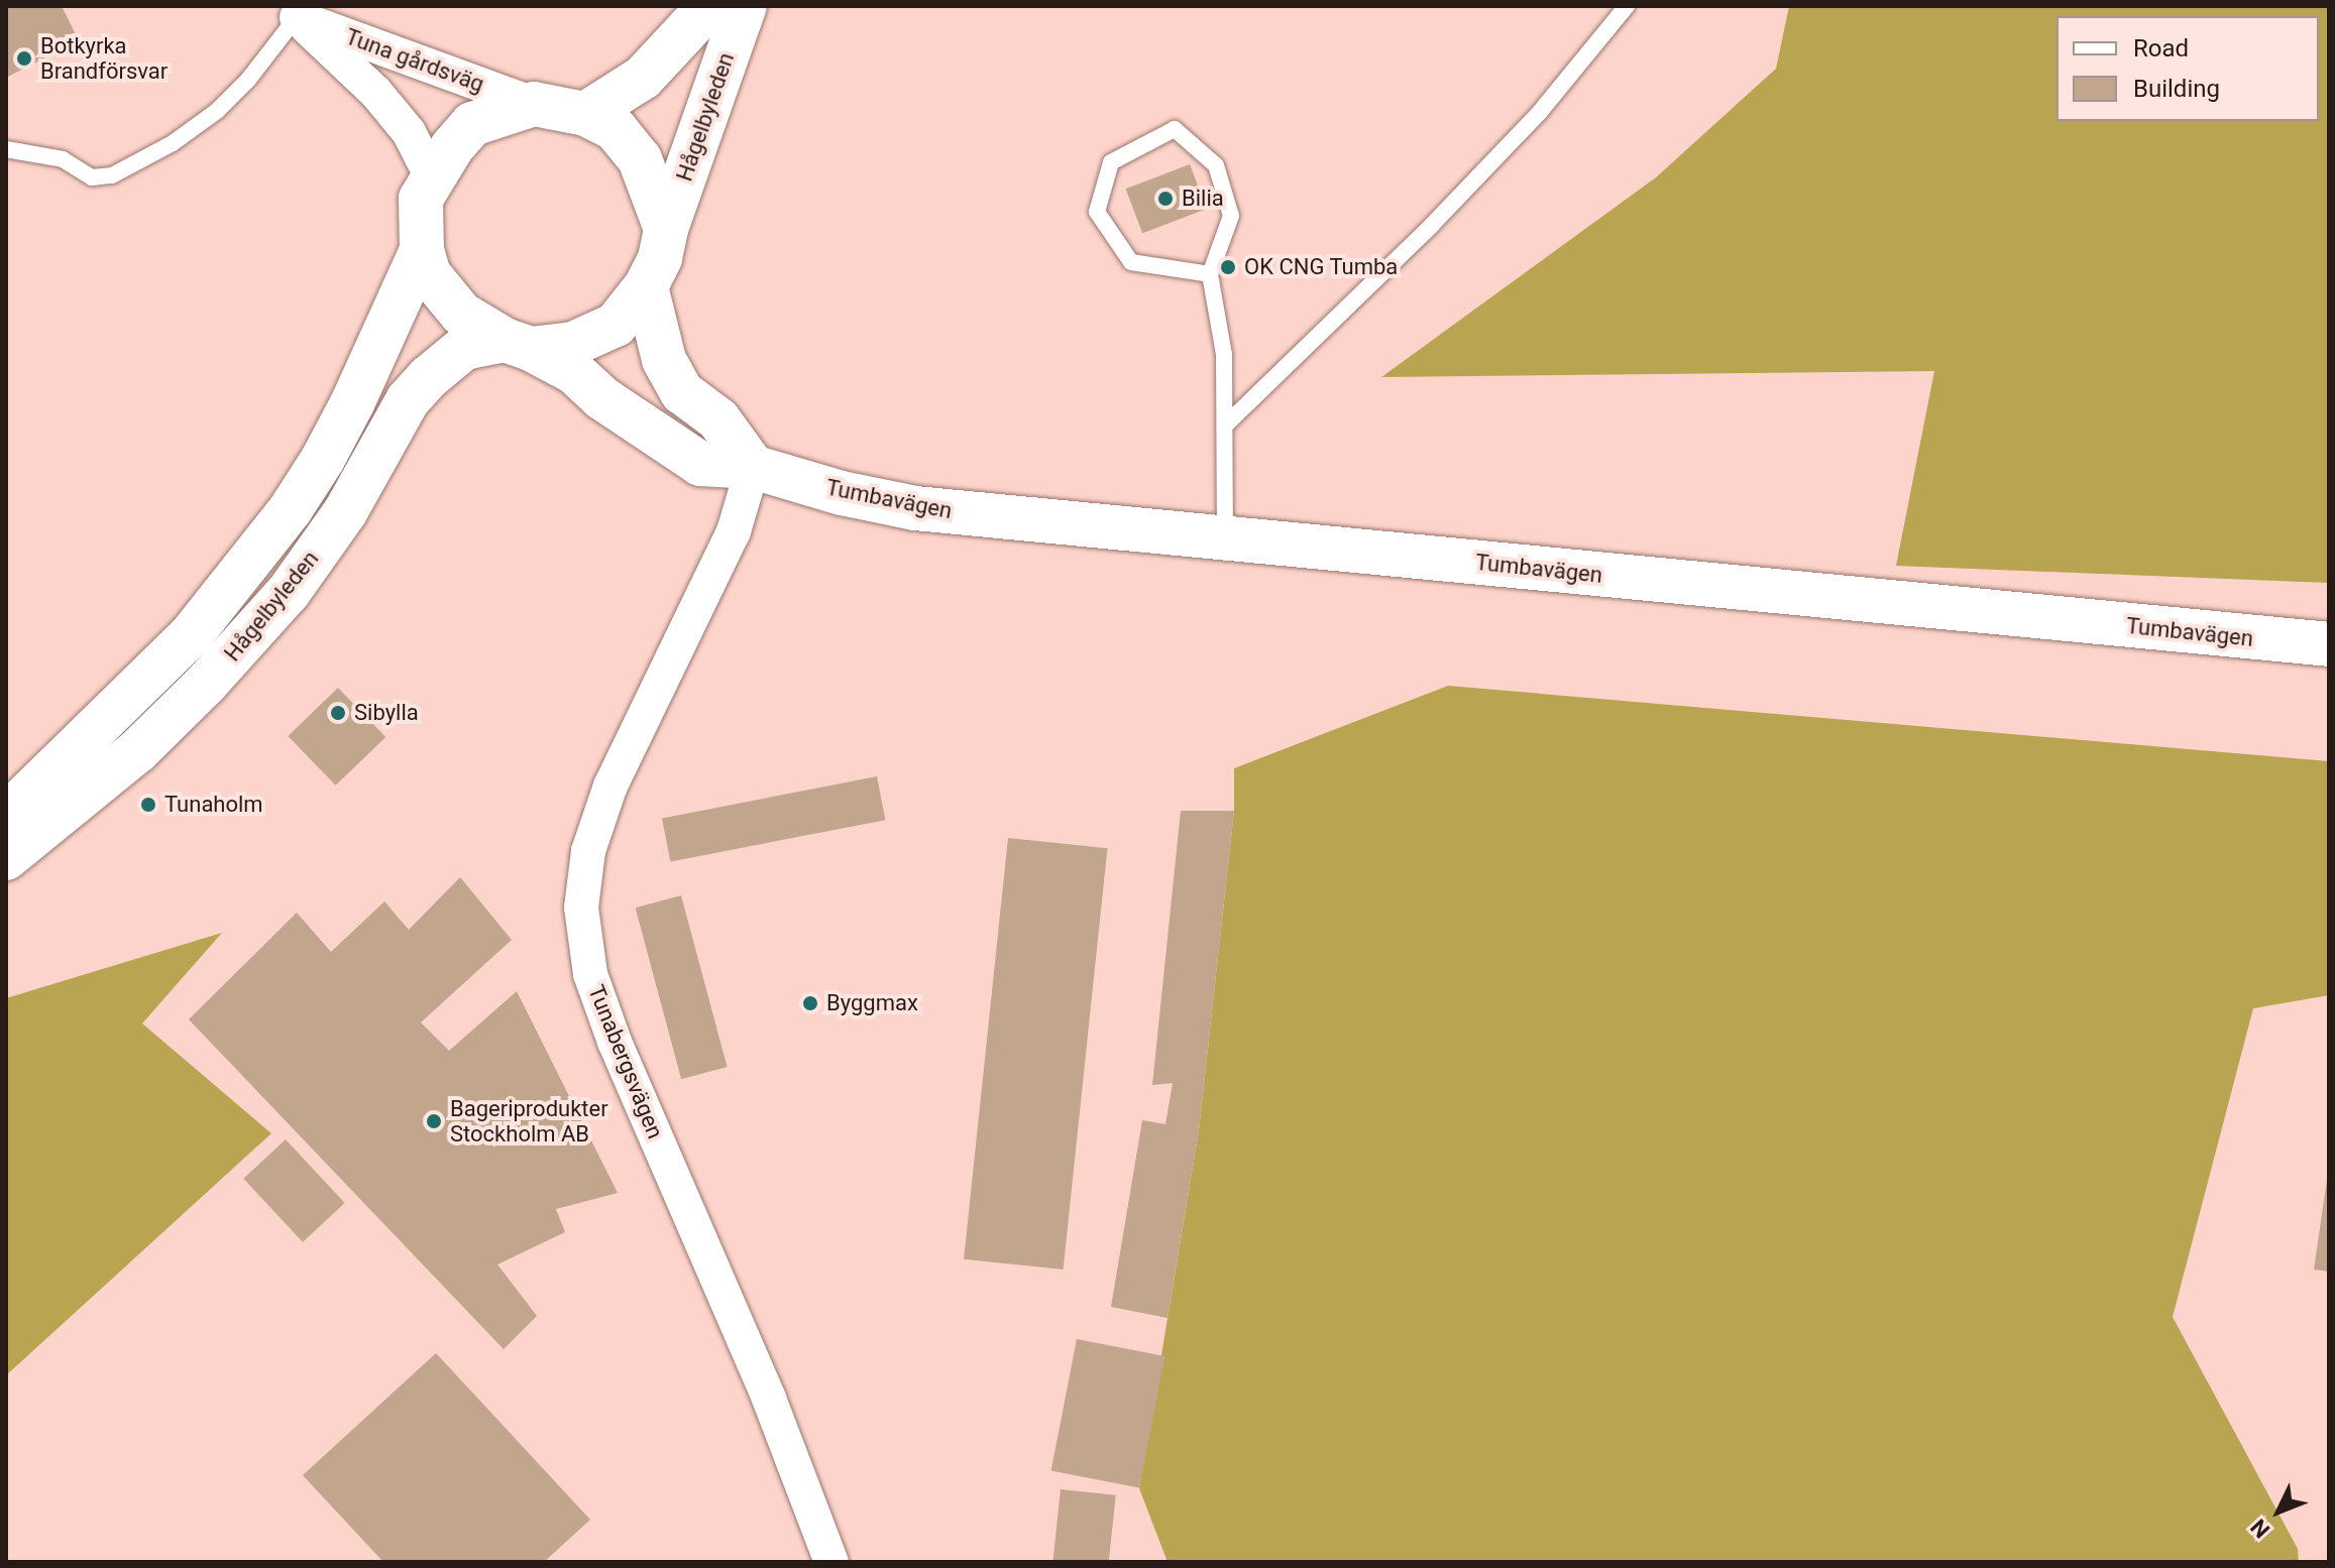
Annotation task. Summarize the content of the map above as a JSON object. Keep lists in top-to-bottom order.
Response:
{
  "streets": {
    "main road": ["Hågelbyleden", "Tumbavägen"],
    "street": ["Tuna gårdsväg", "Tunabergsvägen"]
  },
  "crossings": [
    ["Tuna gårdsväg", "Hågelbyleden"],
    ["Tuna gårdsväg", "Tumbavägen"],
    ["Hågelbyleden", "Tumbavägen"],
    ["Tumbavägen", "Tunabergsvägen"]
  ],
  "places": [
    "Botkyrka Brandförsvar",
    "Bilia",
    "OK CNG Tumba",
    "Sibylla",
    "Tunaholm",
    "Byggmax",
    "Bageriprodukter Stockholm AB"
  ],
  "legend": ["Road", "Building"],
  "north": "bottom left"
}
